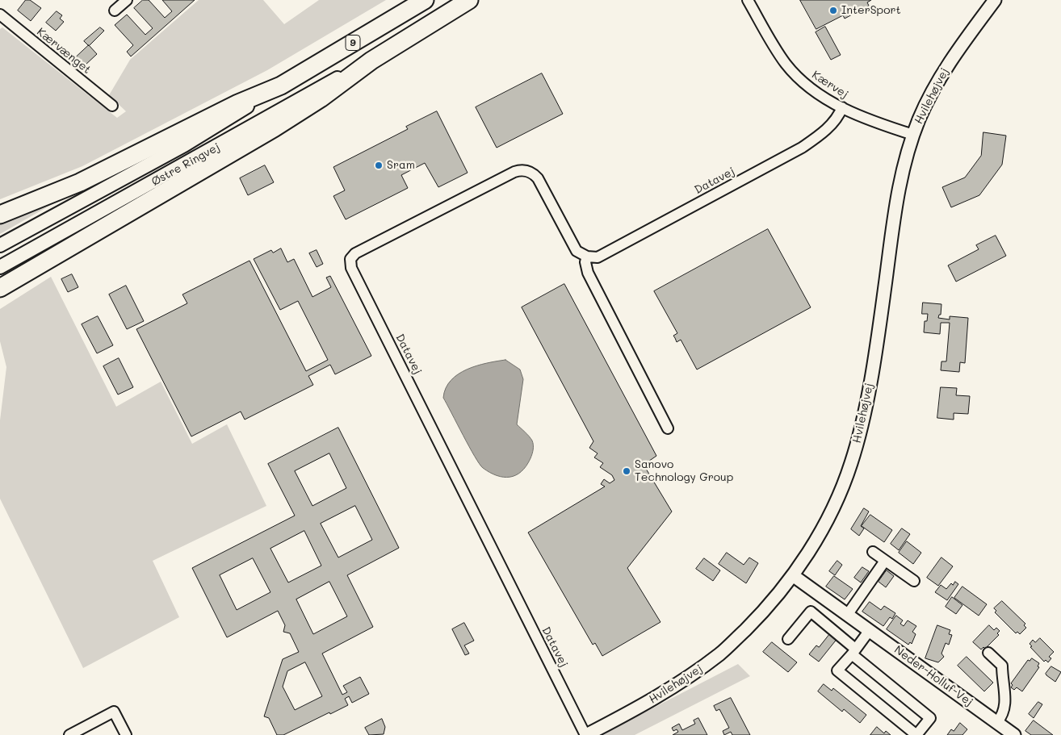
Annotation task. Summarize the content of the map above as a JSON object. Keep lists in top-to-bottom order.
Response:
{
  "streets": {
    "highway": ["9"],
    "main road": ["Østre Ringvej"],
    "street": [
      "Kærvænget",
      "Kærvej",
      "Hvilehøjvej",
      "Datavej",
      "Neder-Holluf-Vej"
    ]
  },
  "crossings": [
    ["9", "Østre Ringvej"],
    ["Kærvej", "Hvilehøjvej"],
    ["Kærvej", "Datavej"],
    ["Hvilehøjvej", "Datavej"],
    ["Hvilehøjvej", "Neder-Holluf-Vej"]
  ],
  "places": ["InterSport", "Sram", "Sanovo Technology Group"]
}
